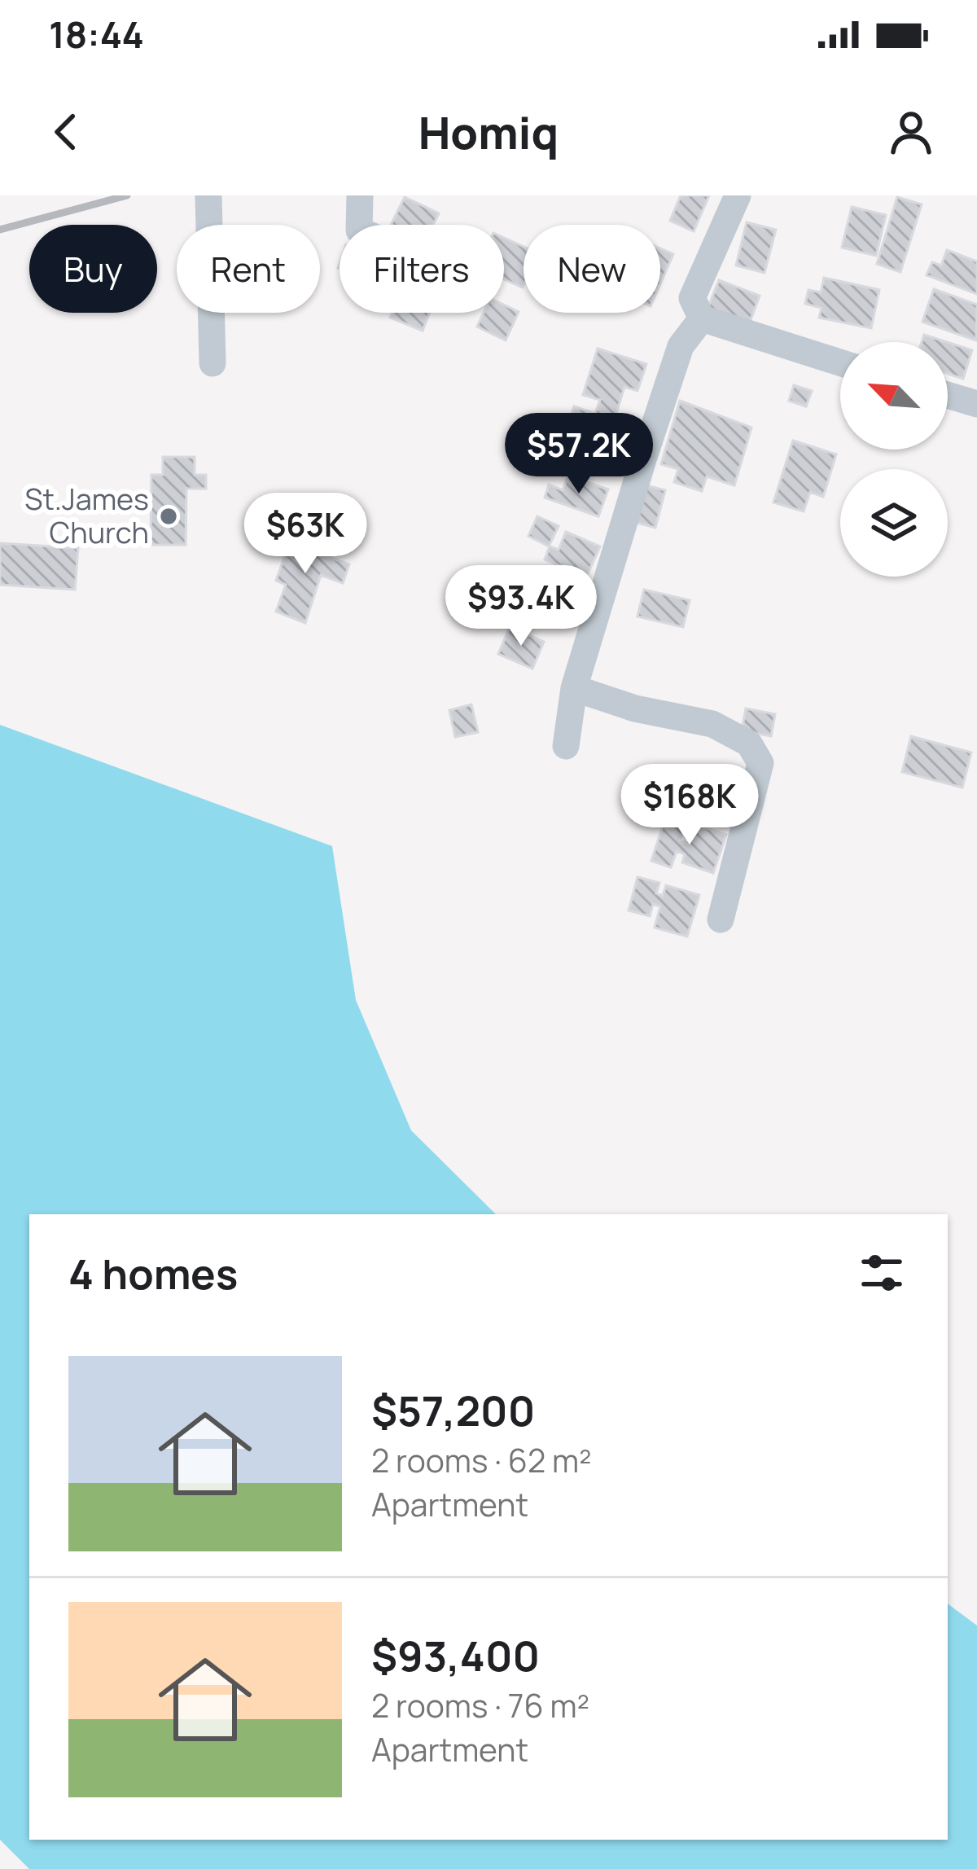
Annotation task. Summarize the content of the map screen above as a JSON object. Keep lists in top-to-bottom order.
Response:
{
  "places": ["St.James Church"],
  "north": "top left",
  "page": {
    "status": "18:44",
    "header": "Homiq",
    "chip": [
      "Buy",
      "Rent",
      "Filters",
      "New"
    ],
    "price": [
      "$57.2K",
      "$63K",
      "$93.4K",
      "$168K"
    ],
    "heading": "4 homes",
    "list": [
      {
        "name": "$57,200",
        "note": "2 rooms · 62 m² · Apartment"
      },
      {
        "name": "$93,400",
        "note": "2 rooms · 76 m² · Apartment"
      }
    ]
  }
}
